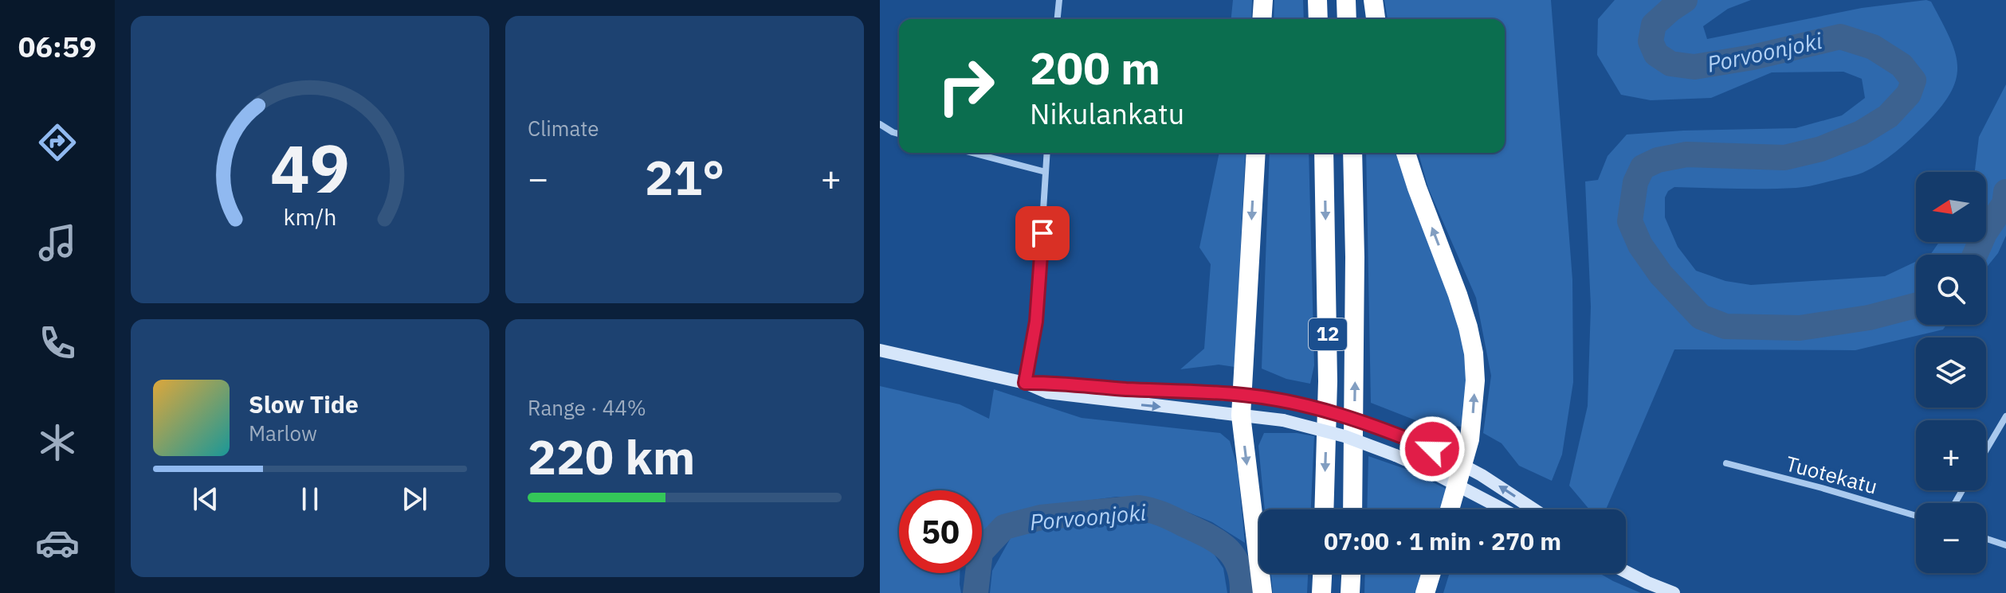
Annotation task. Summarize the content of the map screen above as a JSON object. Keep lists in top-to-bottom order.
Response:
{
  "streets": {
    "highway": ["12"],
    "street": ["Tuotekatu"]
  },
  "water": ["Porvoonjoki"],
  "north": "left",
  "page": {
    "tabs": "06:59",
    "tile": [
      "Climate",
      ["Range · 44%", "220 km"]
    ],
    "turn": ["200 m", "Nikulankatu"],
    "heat": ["−", "21°", "+"],
    "map_buttons": ["+", "−"],
    "song": ["Slow Tide", "Marlow"],
    "limit": "50",
    "trip": "07:00 · 1 min · 270 m",
    "gauge": ["49", "km/h"]
  }
}
